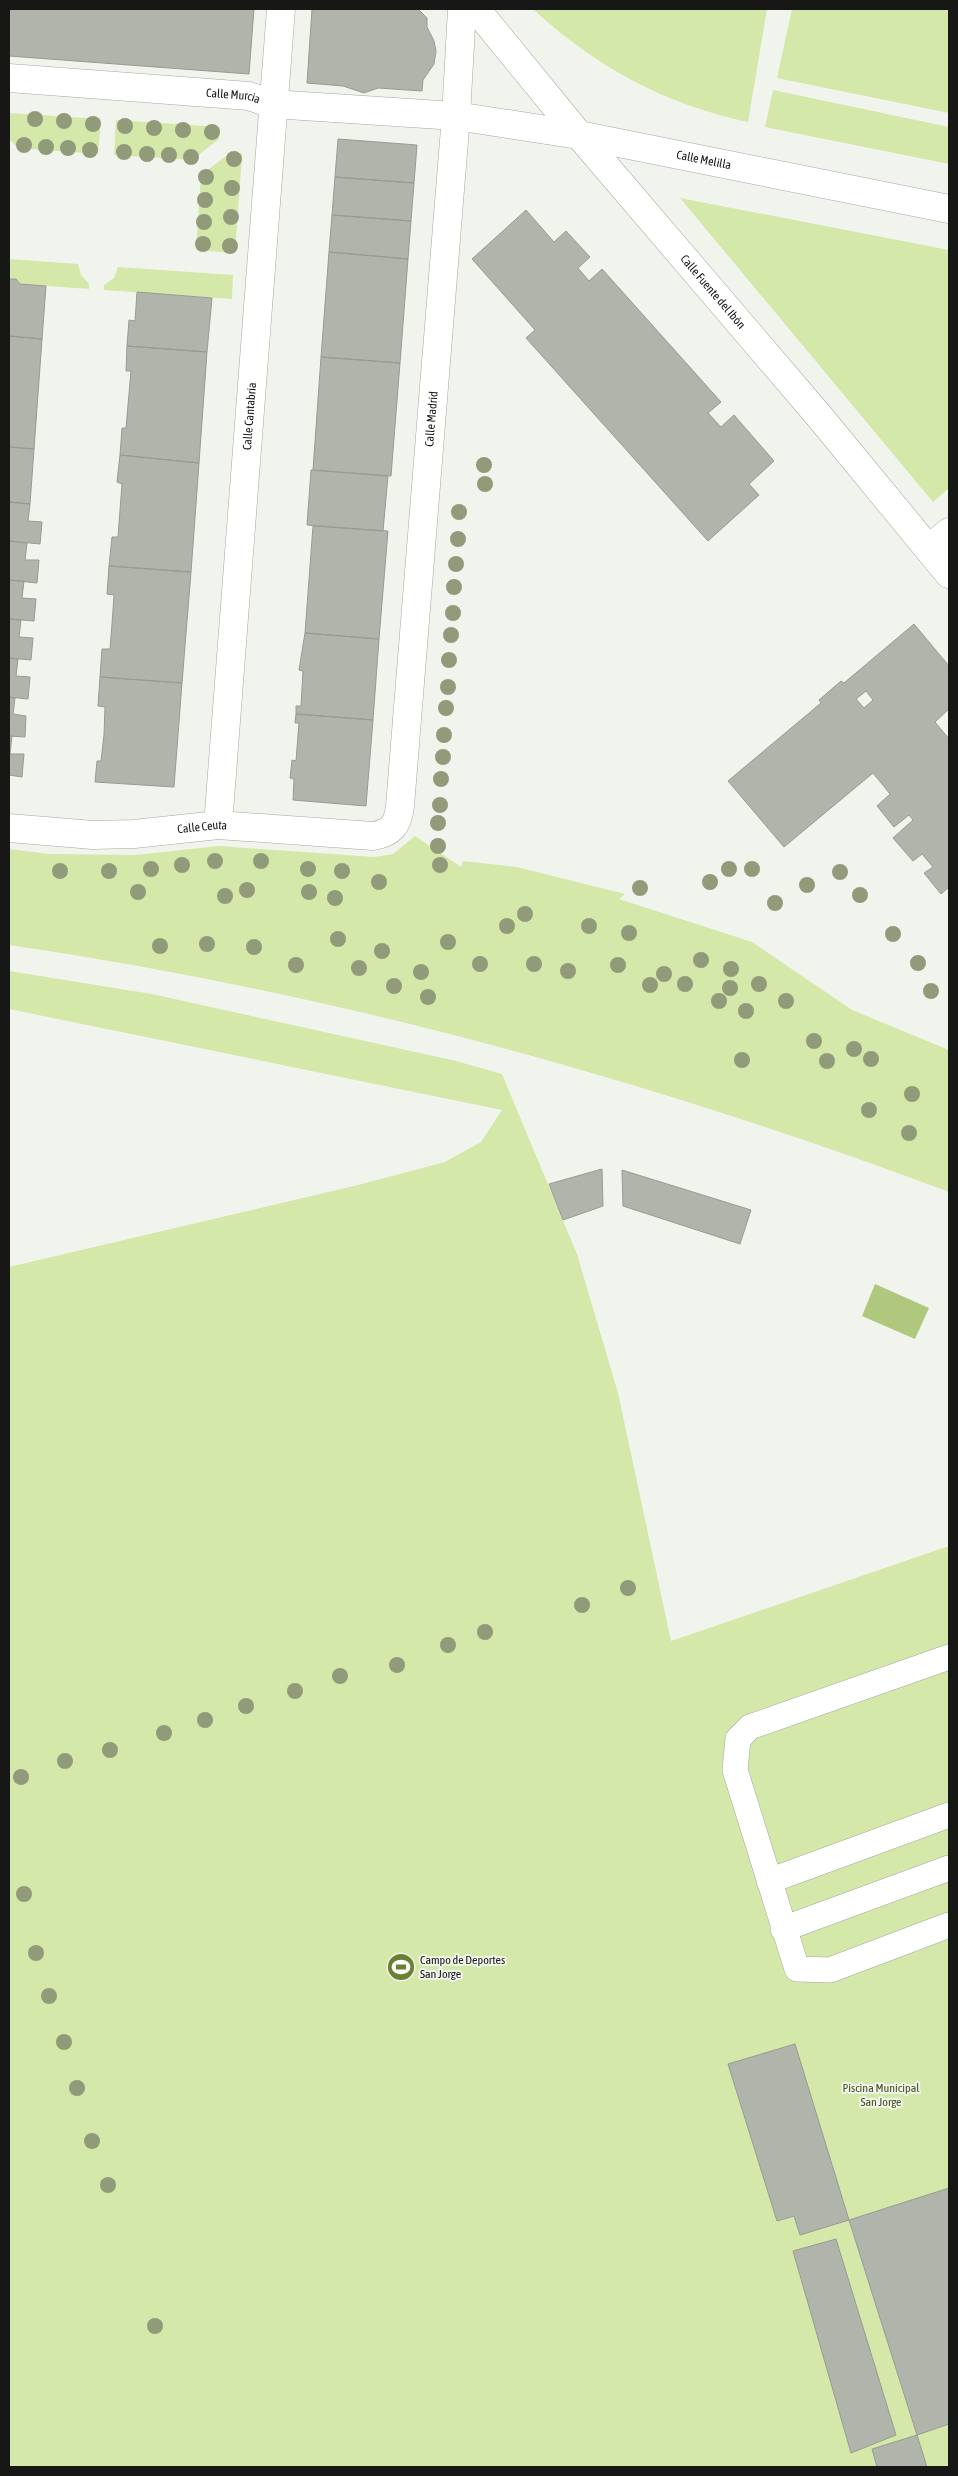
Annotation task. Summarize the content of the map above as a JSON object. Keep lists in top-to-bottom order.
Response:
{
  "streets": {
    "street": [
      "Calle Murcia",
      "Calle Melilla",
      "Calle Fuente del Ibón",
      "Calle Cantabria",
      "Calle Madrid",
      "Calle Ceuta"
    ]
  },
  "crossings": [
    ["Calle Murcia", "Calle Melilla"],
    ["Calle Murcia", "Calle Cantabria"],
    ["Calle Murcia", "Calle Madrid"],
    ["Calle Melilla", "Calle Fuente del Ibón"],
    ["Calle Melilla", "Calle Madrid"],
    ["Calle Cantabria", "Calle Ceuta"],
    ["Calle Madrid", "Calle Ceuta"]
  ],
  "parks": ["Piscina Municipal San Jorge"],
  "places": {
    "sports": ["Campo de Deportes San Jorge"]
  }
}
